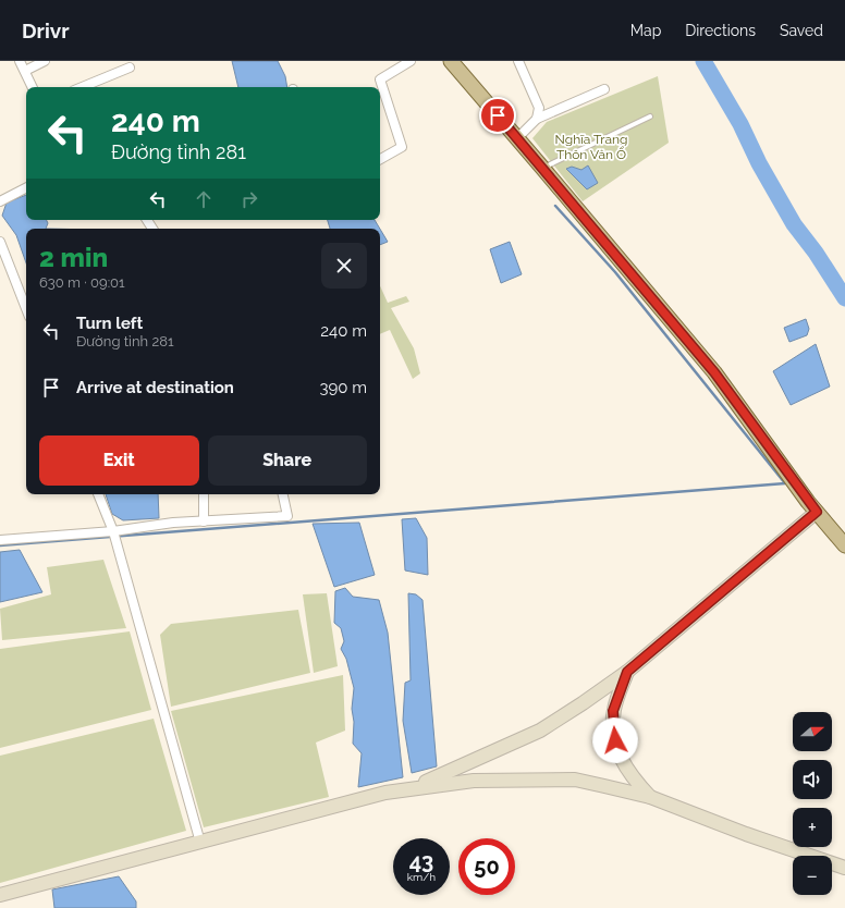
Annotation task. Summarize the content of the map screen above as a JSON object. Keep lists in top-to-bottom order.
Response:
{
  "parks": ["Nghĩa Trang Thôn Văn Ổ"],
  "north": "right",
  "page": {
    "header": "Drivr",
    "nav": ["Map", "Directions", "Saved"],
    "turn": ["240 m", "Đường tỉnh 281"],
    "heading": ["2 min", "630 m · 09:01"],
    "list": [
      {
        "name": "Turn left",
        "note": "Đường tỉnh 281",
        "value": "240 m"
      },
      {
        "name": "Arrive at destination",
        "value": "390 m"
      }
    ],
    "buttons": ["Exit", "Share"],
    "map_buttons": ["+", "−"],
    "speed": "43 km/h",
    "limit": "50"
  }
}
